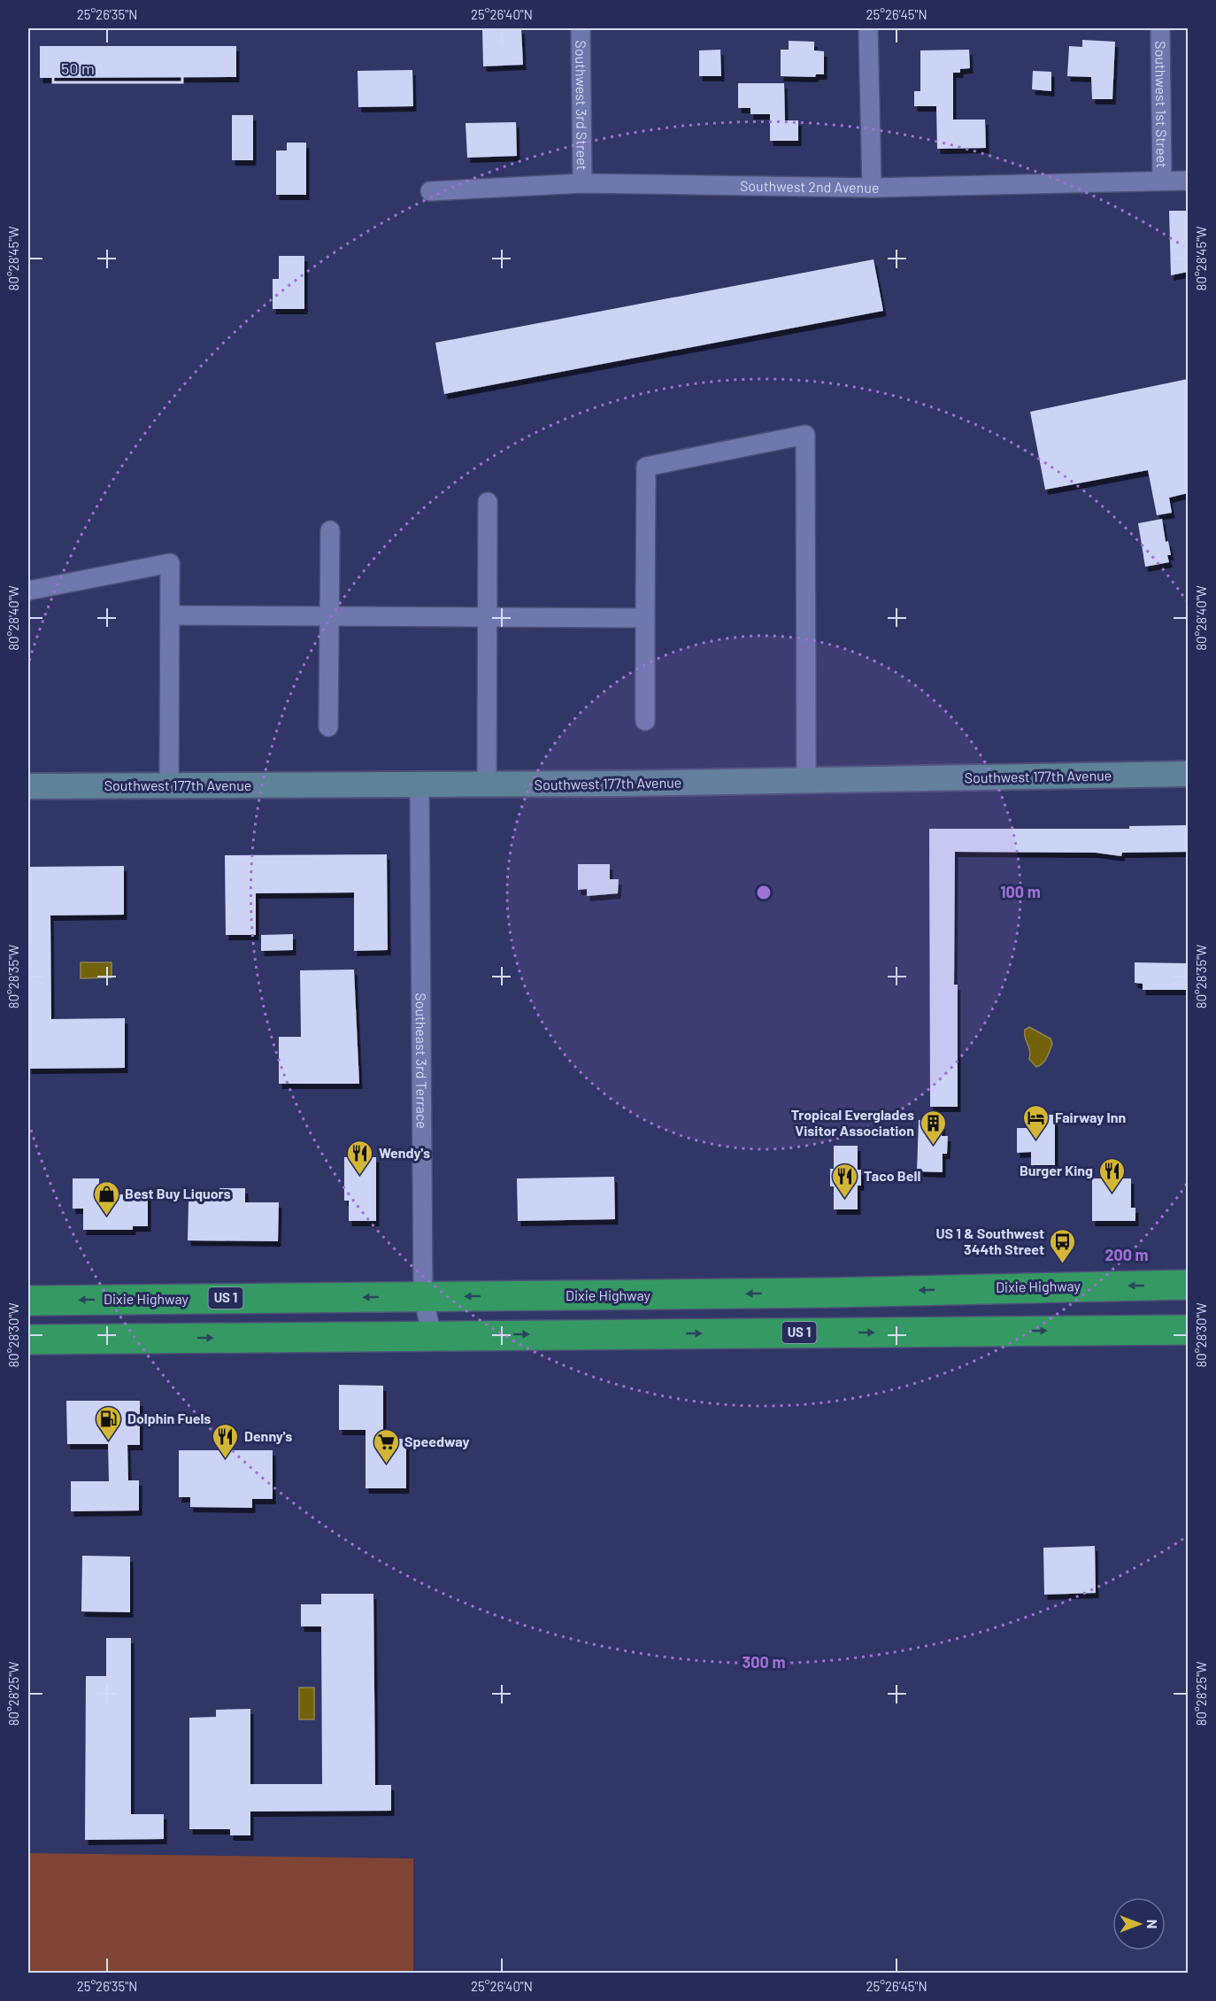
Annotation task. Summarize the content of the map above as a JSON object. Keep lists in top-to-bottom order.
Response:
{
  "streets": {
    "highway": ["Dixie Highway", "US 1"],
    "main road": ["Southwest 177th Avenue"],
    "street": [
      "Southwest 1st Street",
      "Southwest 3rd Street",
      "Southwest 2nd Avenue",
      "Southeast 3rd Terrace"
    ]
  },
  "crossings": [
    ["Southwest 1st Street", "Southwest 2nd Avenue"],
    ["Southwest 3rd Street", "Southwest 2nd Avenue"],
    ["Southwest 177th Avenue", "Southeast 3rd Terrace"],
    ["Southeast 3rd Terrace", "Dixie Highway"],
    ["Southeast 3rd Terrace", "US 1"]
  ],
  "places": {
    "hotel": ["Fairway Inn"],
    "building": ["Tropical Everglades Visitor Association"],
    "restaurant": [
      "Wendy's",
      "Burger King",
      "Taco Bell",
      "Denny's"
    ],
    "shop": ["Best Buy Liquors"],
    "bus stop": ["US 1 & Southwest 344th Street"],
    "fuel station": ["Dolphin Fuels"],
    "supermarket": ["Speedway"]
  },
  "scale_bar": "50 m",
  "north": "right",
  "coordinates": [
    "25°26'35\"N",
    "25°26'40\"N",
    "25°26'45\"N",
    "80°28'45\"W",
    "80°28'40\"W",
    "80°28'35\"W",
    "80°28'30\"W",
    "80°28'25\"W"
  ],
  "rings": ["100 m", "200 m", "300 m"]
}
